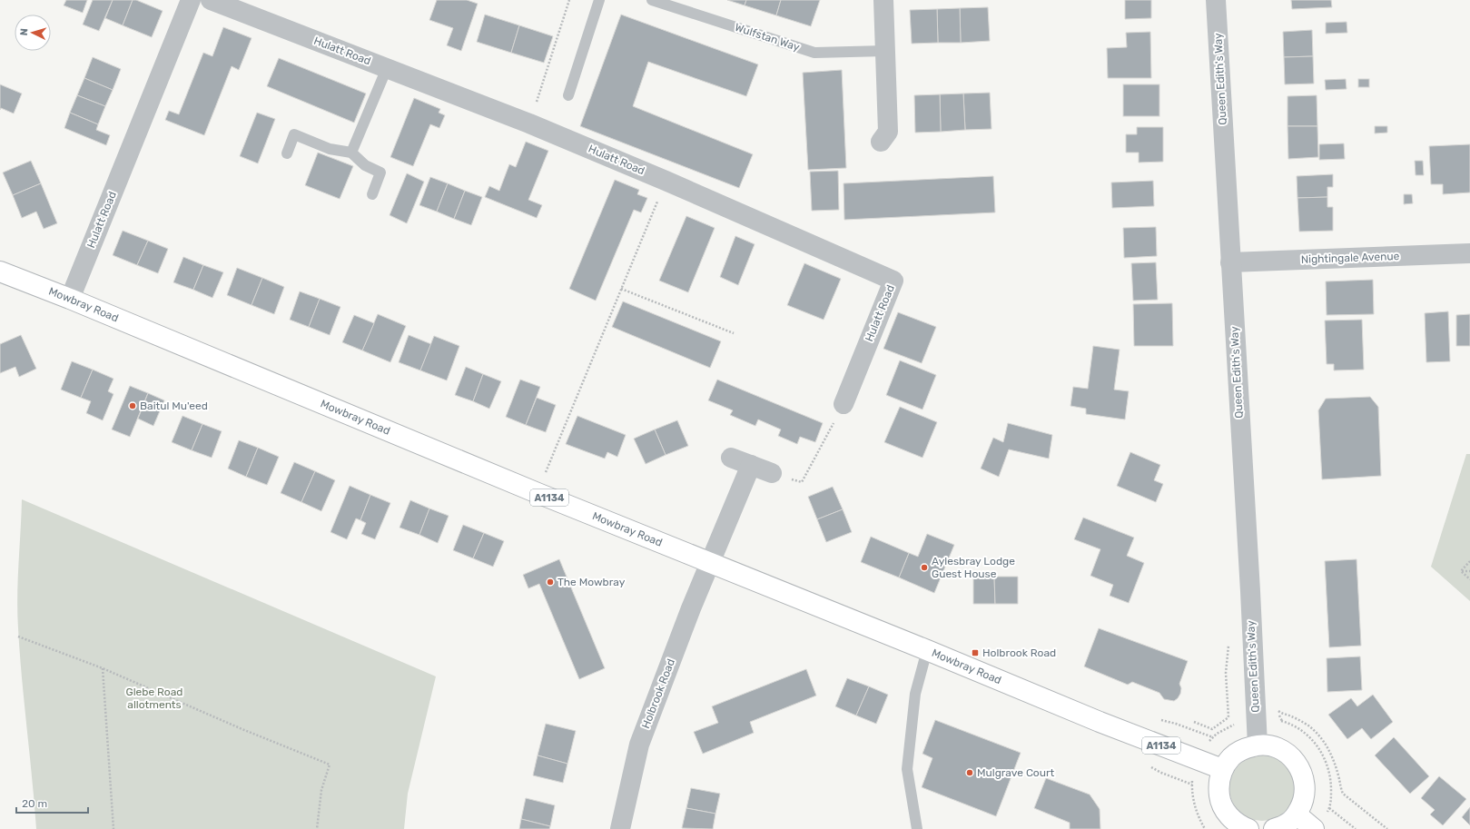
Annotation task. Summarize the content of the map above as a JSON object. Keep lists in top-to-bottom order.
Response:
{
  "streets": {
    "main road": ["Mowbray Road", "A1134"],
    "street": [
      "Hulatt Road",
      "Queen Edith's Way",
      "Nightingale Avenue",
      "Holbrook Road"
    ],
    "lane": ["Wulfstan Way"]
  },
  "crossings": [
    ["Hulatt Road", "Mowbray Road"],
    ["Queen Edith's Way", "Nightingale Avenue"],
    ["Mowbray Road", "Holbrook Road"]
  ],
  "parks": ["Glebe Road allotments"],
  "places": {
    "other": [
      "Baitul Mu'eed",
      "Aylesbray Lodge Guest House",
      "The Mowbray",
      "Mulgrave Court"
    ],
    "transit": ["Holbrook Road"]
  },
  "scale_bar": "20 m",
  "north": "left"
}
